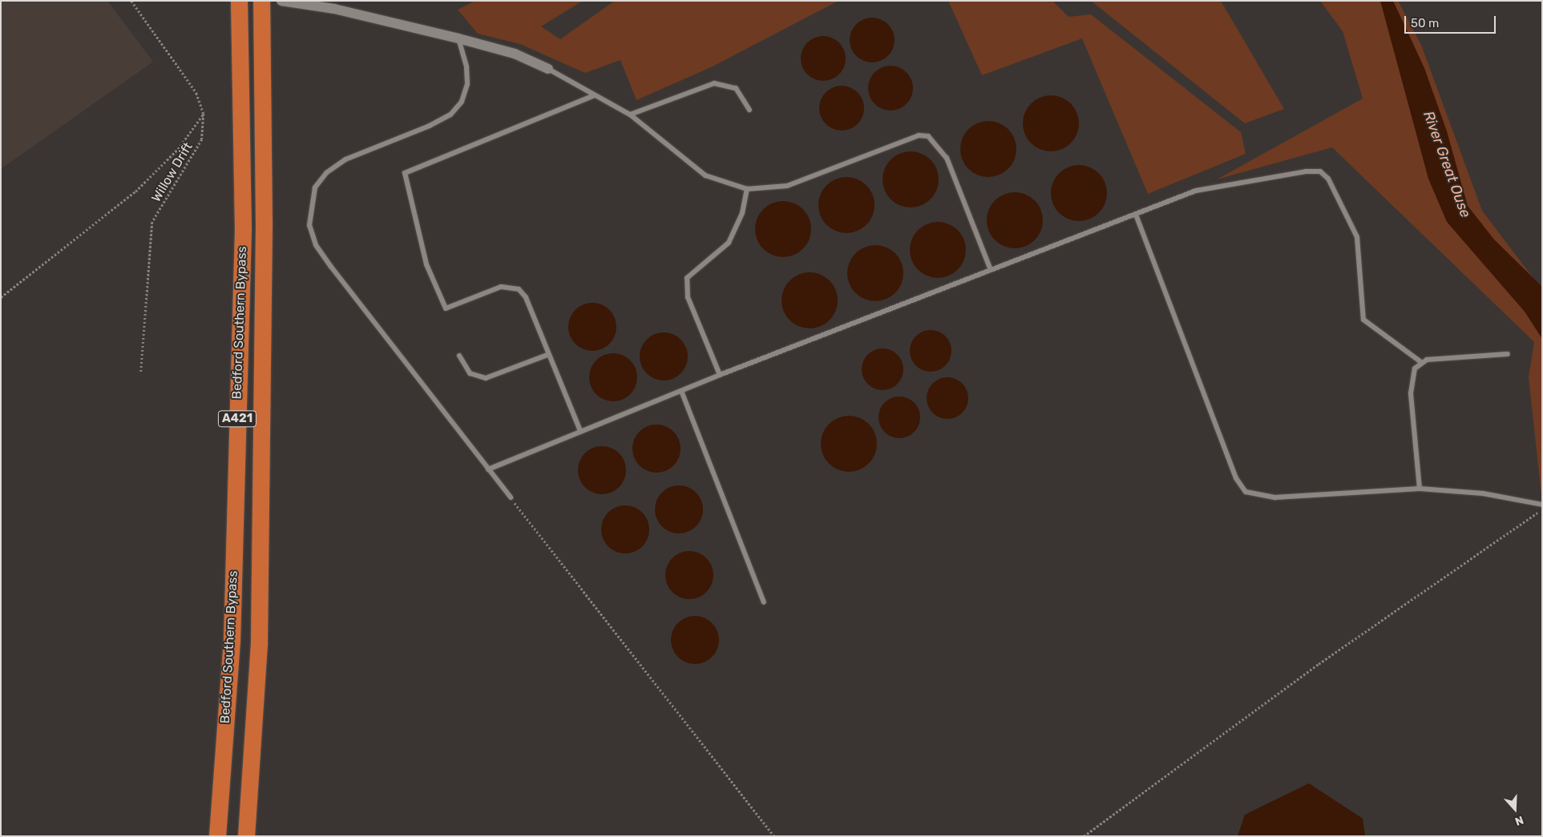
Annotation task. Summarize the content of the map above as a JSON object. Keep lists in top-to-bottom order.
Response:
{
  "streets": {
    "highway": ["Bedford Southern Bypass", "A421"],
    "path": ["Willow Drift"]
  },
  "water": ["River Great Ouse"],
  "scale_bar": "50 m",
  "north": "bottom"
}
